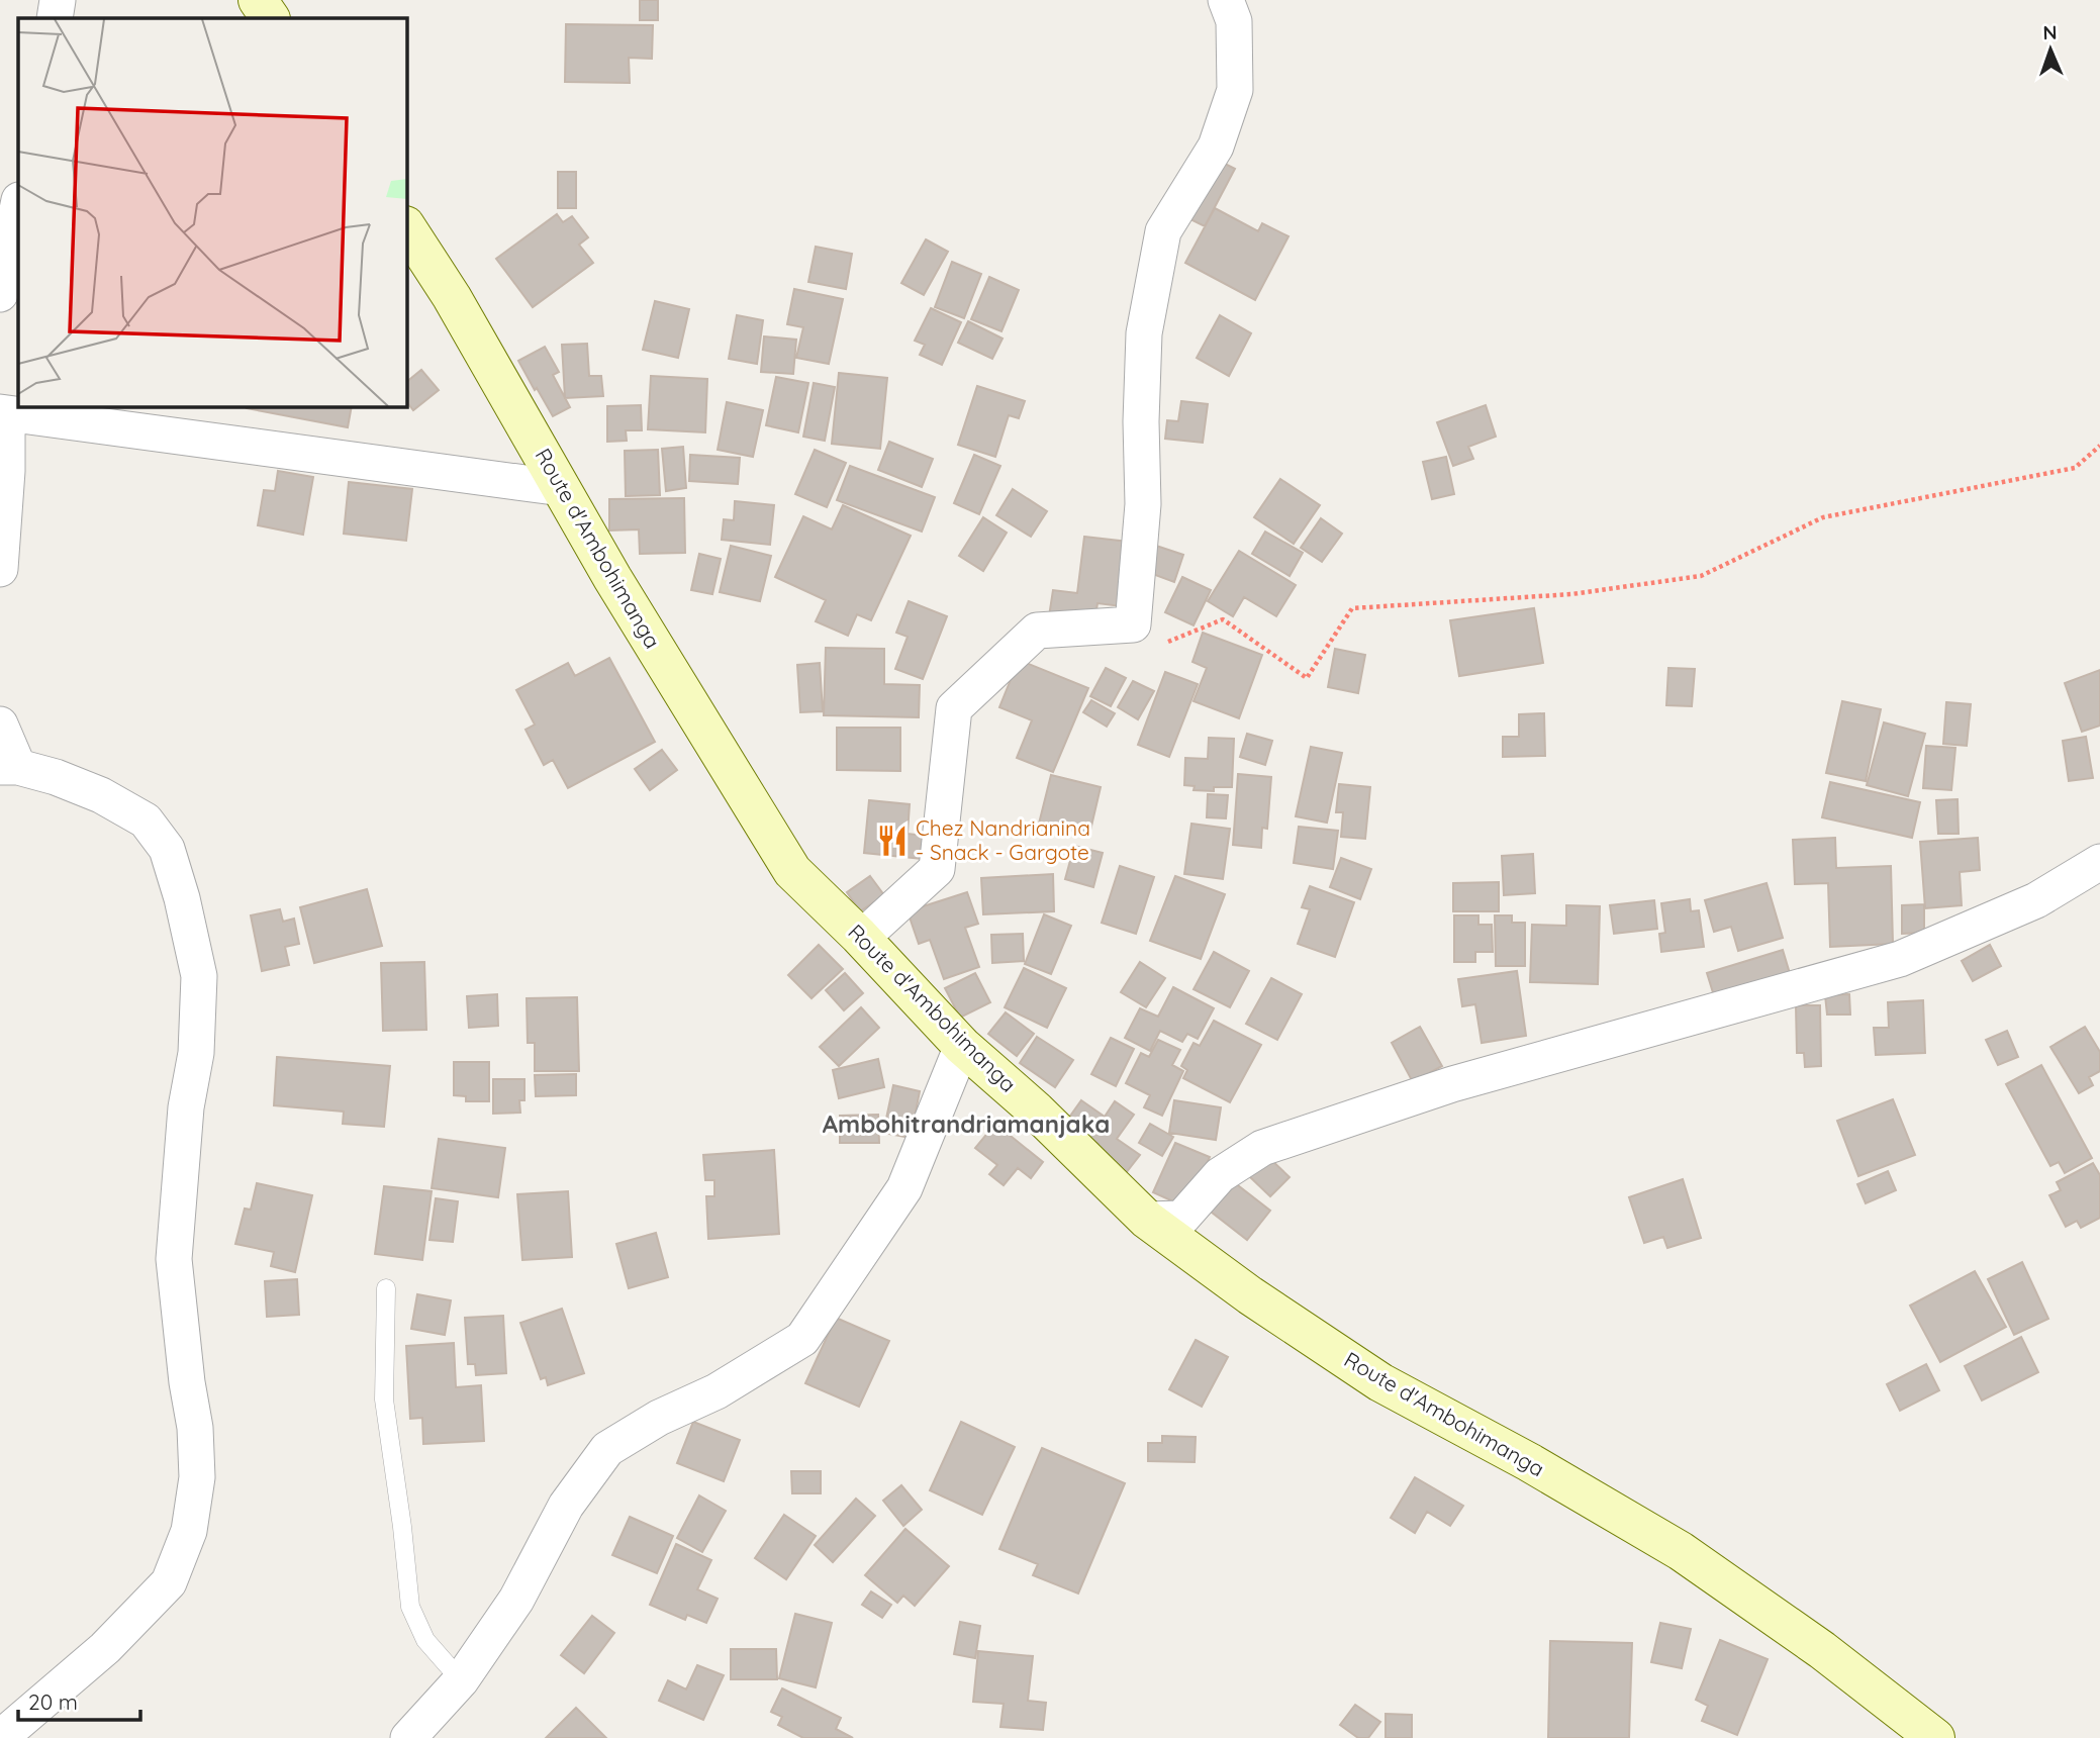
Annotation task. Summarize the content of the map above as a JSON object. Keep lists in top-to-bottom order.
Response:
{
  "streets": {
    "street": ["Route d'Ambohimanga"]
  },
  "districts": ["Ambohitrandriamanjaka"],
  "places": {
    "restaurant": ["Chez Nandrianina - Snack - Gargote"]
  },
  "scale_bar": "20 m",
  "north": "top"
}
